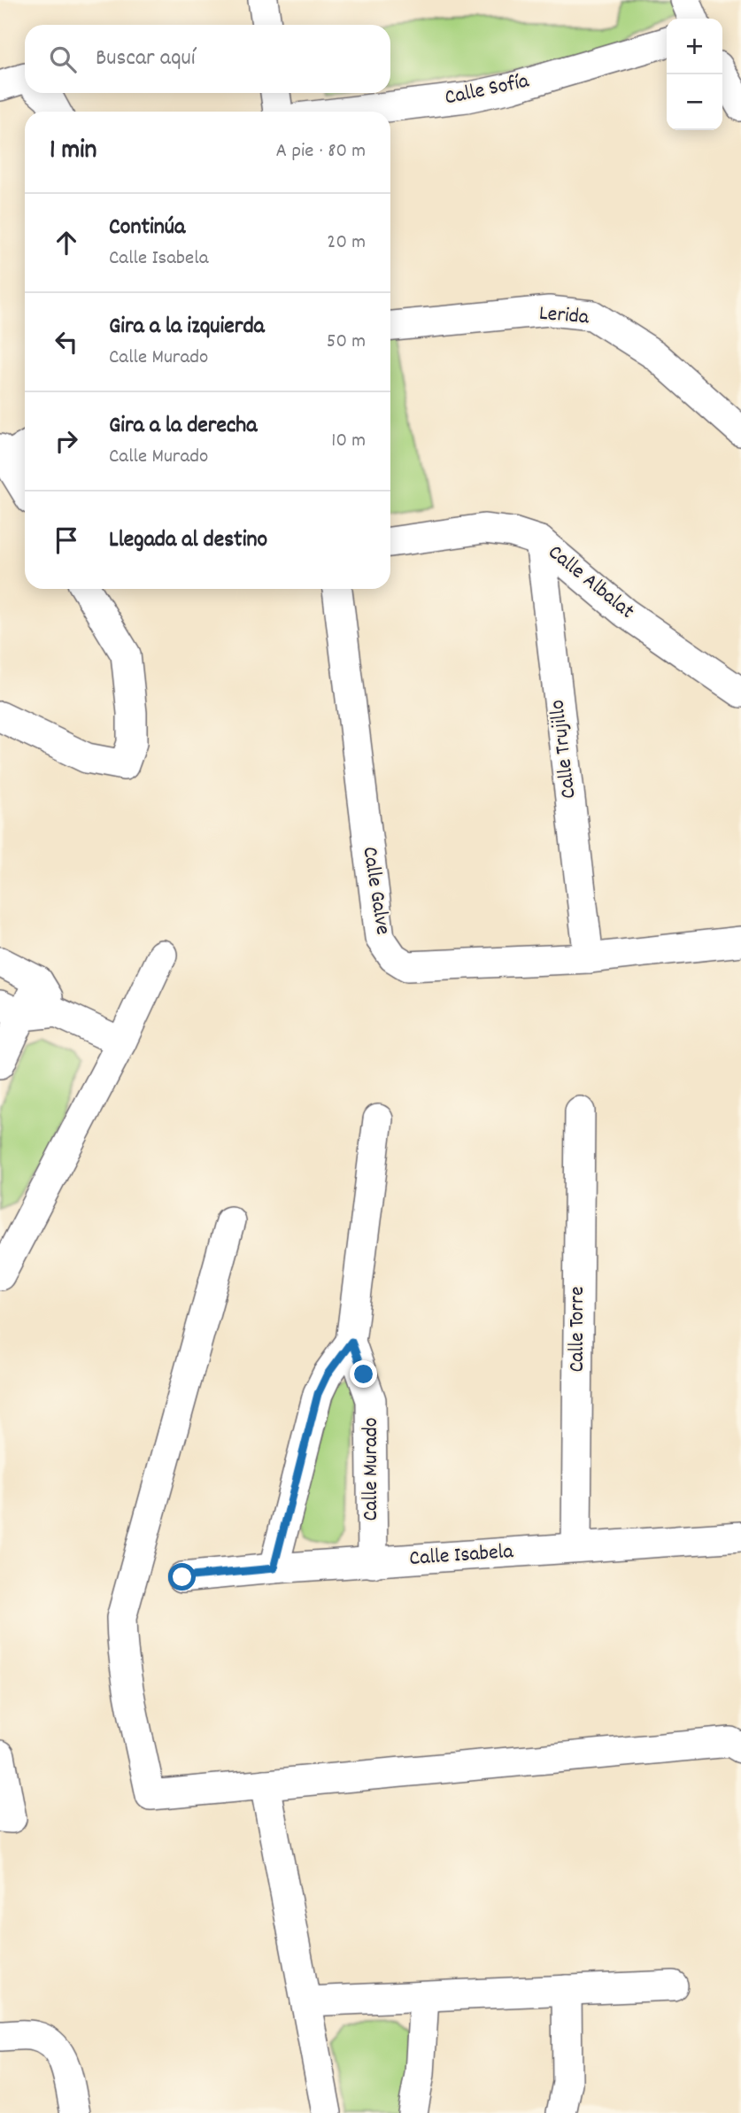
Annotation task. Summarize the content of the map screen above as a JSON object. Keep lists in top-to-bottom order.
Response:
{
  "streets": {
    "street": [
      "Calle Sofía",
      "Lerida",
      "Calle Albalat",
      "Calle Trujillo",
      "Calle Galve",
      "Calle Torre",
      "Calle Murado",
      "Calle Isabela"
    ]
  },
  "crossings": [
    ["Calle Albalat", "Calle Trujillo"],
    ["Calle Trujillo", "Calle Galve"],
    ["Calle Torre", "Calle Isabela"],
    ["Calle Murado", "Calle Isabela"]
  ],
  "page": {
    "map_buttons": ["+", "−"],
    "search": "Buscar aquí",
    "heading": ["1 min", "A pie · 80 m"],
    "list": [
      ["Continúa", "Calle Isabela", "20 m"],
      ["Gira a la izquierda", "Calle Murado", "50 m"],
      ["Gira a la derecha", "Calle Murado", "10 m"],
      "Llegada al destino"
    ]
  }
}
